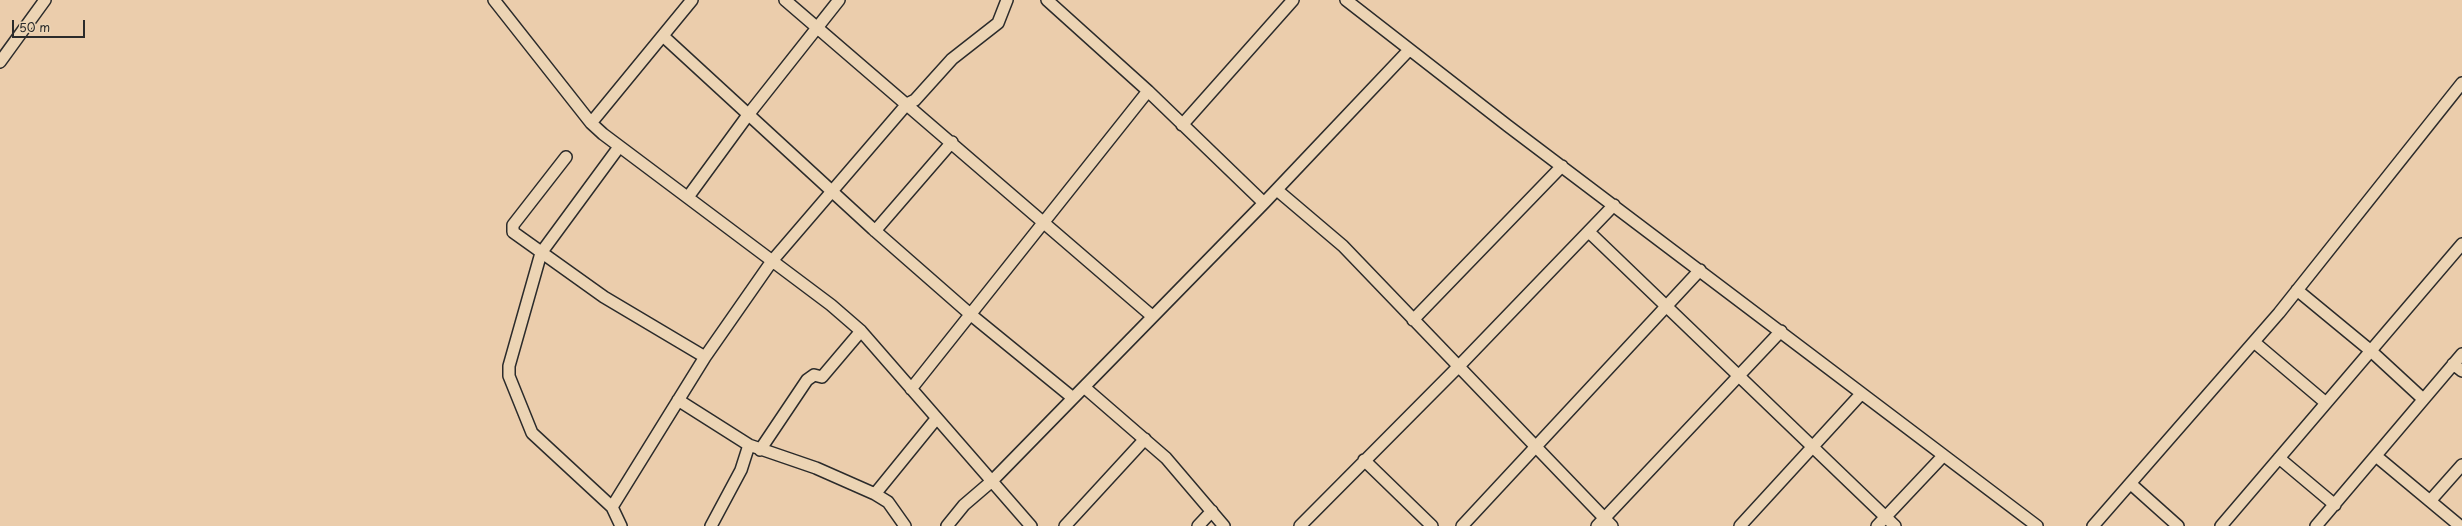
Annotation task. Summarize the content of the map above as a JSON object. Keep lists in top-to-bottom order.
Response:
{
  "scale_bar": "50 m"
}
